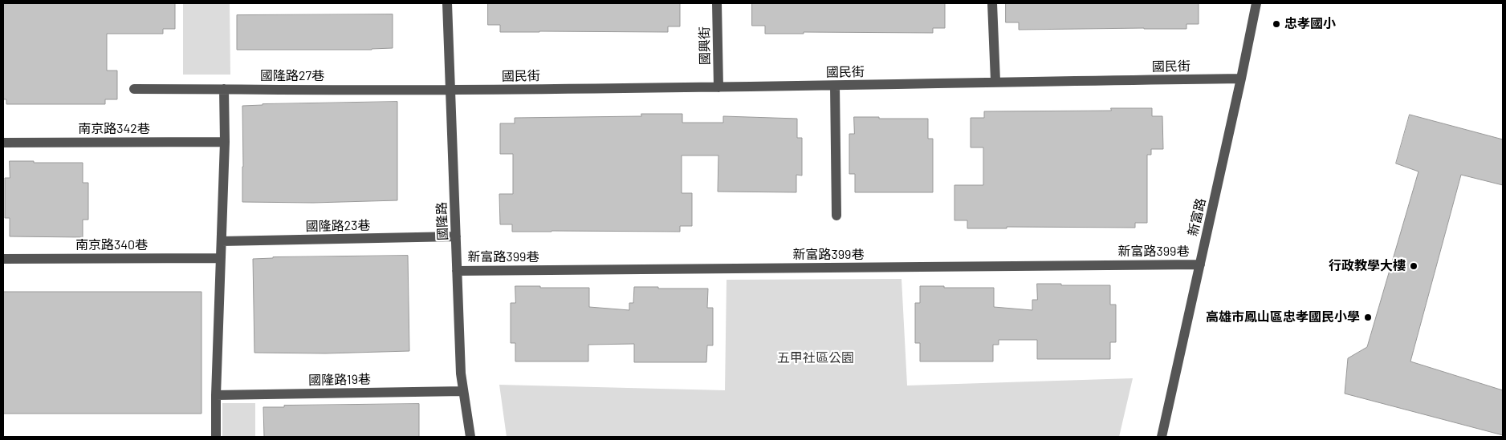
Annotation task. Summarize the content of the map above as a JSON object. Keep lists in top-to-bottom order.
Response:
{
  "streets": {
    "street": [
      "國興街",
      "國民街",
      "國隆路27巷",
      "南京路342巷",
      "新富路",
      "國隆路",
      "國隆路23巷",
      "南京路340巷",
      "新富路399巷",
      "國隆路19巷"
    ]
  },
  "crossings": [
    ["國興街", "國民街"],
    ["國民街", "國隆路27巷"],
    ["國民街", "新富路"],
    ["國民街", "國隆路"],
    ["國隆路27巷", "國隆路"],
    ["新富路", "新富路399巷"],
    ["國隆路", "國隆路23巷"],
    ["國隆路", "新富路399巷"],
    ["國隆路", "國隆路19巷"]
  ],
  "parks": ["五甲社區公園"],
  "places": ["忠孝國小", "行政教學大樓", "高雄市鳳山區忠孝國民小學"]
}
